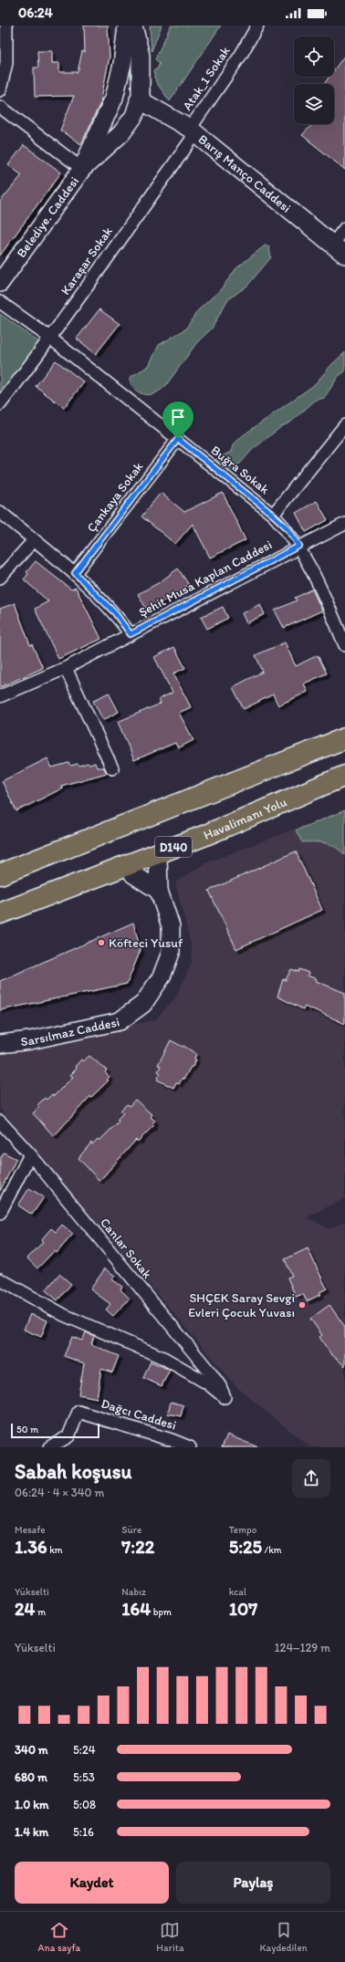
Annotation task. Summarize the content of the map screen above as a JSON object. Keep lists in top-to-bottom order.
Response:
{
  "streets": {
    "highway": ["Havalimanı Yolu", "D140"],
    "street": [
      "Atak_1 Sokak",
      "Barış Manço Caddesi",
      "Belediye. Caddesi",
      "Karaşar Sokak",
      "Buğra Sokak",
      "Çankaya Sokak",
      "Şehit Musa Kaplan Caddesi",
      "Sarsılmaz Caddesi",
      "Canlar Sokak",
      "Dağcı Caddesi"
    ]
  },
  "crossings": [
    ["Atak_1 Sokak", "Barış Manço Caddesi"],
    ["Atak_1 Sokak", "Karaşar Sokak"],
    ["Barış Manço Caddesi", "Karaşar Sokak"],
    ["Karaşar Sokak", "Buğra Sokak"],
    ["Buğra Sokak", "Çankaya Sokak"],
    ["Buğra Sokak", "Şehit Musa Kaplan Caddesi"],
    ["Havalimanı Yolu", "Sarsılmaz Caddesi"]
  ],
  "places": ["Köfteci Yusuf", "SHÇEK Saray Sevgi Evleri Çocuk Yuvası"],
  "scale_bar": "50 m",
  "page": {
    "status": "06:24",
    "scale": "50 m",
    "heading": ["Sabah koşusu", "06:24 · 4 × 340 m"],
    "stats": [
      ["Mesafe", "1.36 km"],
      ["Süre", "7:22"],
      ["Tempo", "5:25 /km"],
      ["Yükselti", "24 m"],
      ["Nabız", "164 bpm"],
      ["kcal", "107"]
    ],
    "chart": ["Yükselti", "124–129 m"],
    "list": [
      {
        "name": "340 m",
        "note": "5:24"
      },
      {
        "name": "680 m",
        "note": "5:53"
      },
      {
        "name": "1.0 km",
        "note": "5:08"
      },
      {
        "name": "1.4 km",
        "note": "5:16"
      }
    ],
    "buttons": ["Kaydet", "Paylaş"],
    "tabs": ["Ana sayfa", "Harita", "Kaydedilen"]
  }
}
